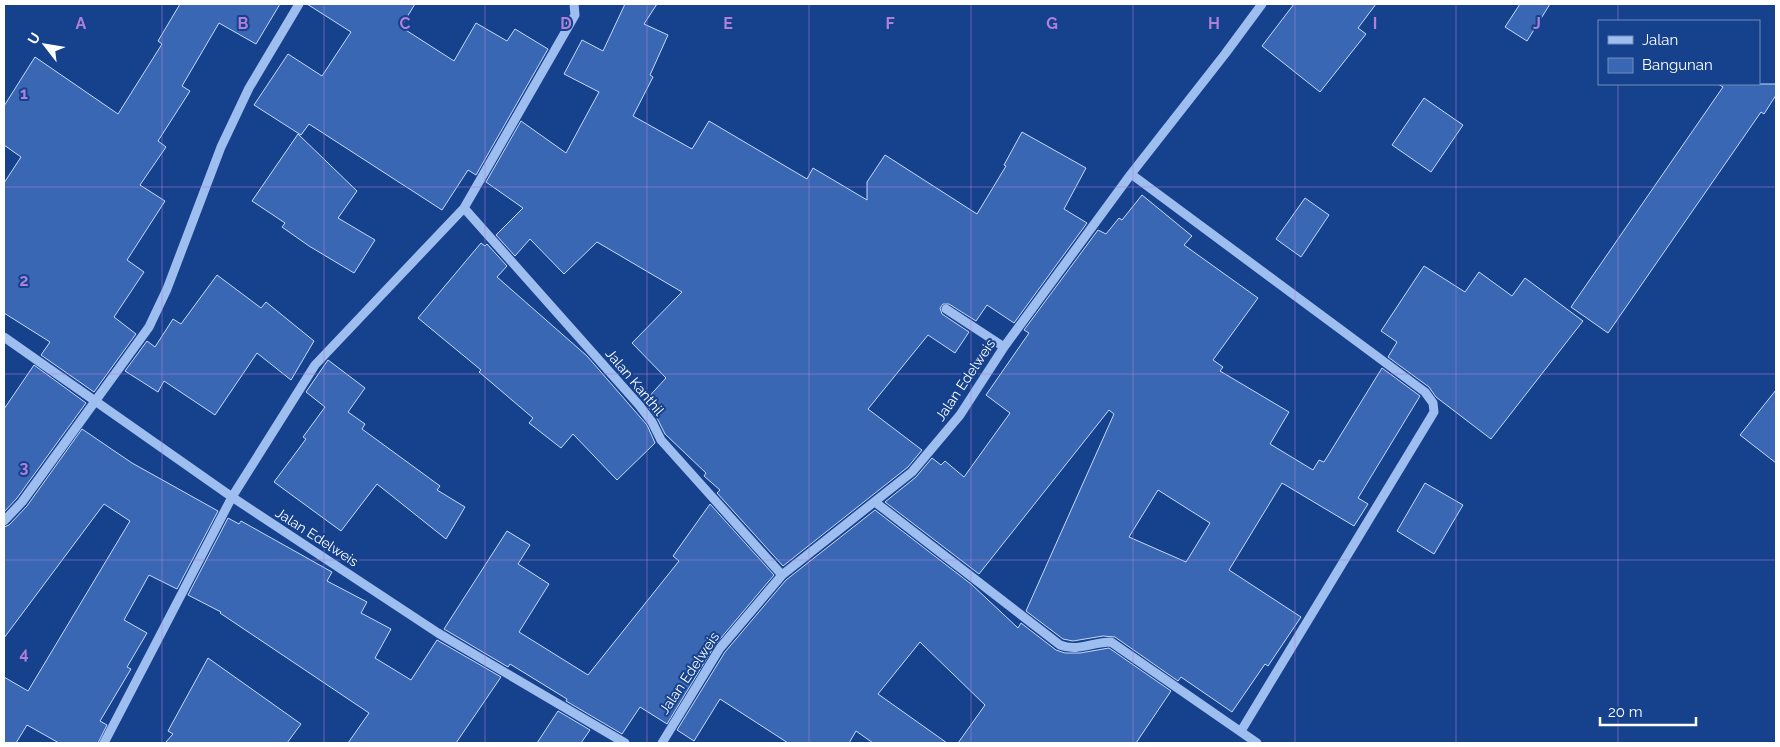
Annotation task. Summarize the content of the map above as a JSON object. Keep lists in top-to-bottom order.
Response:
{
  "streets": {
    "street": ["Jalan Edelweis", "Jalan Kanthil"]
  },
  "crossings": [
    ["Jalan Edelweis", "Jalan Kanthil"]
  ],
  "legend": ["Jalan", "Bangunan"],
  "scale_bar": "20 m",
  "north": "top left",
  "grid": {
    "columns": [
      "A",
      "B",
      "C",
      "D",
      "E",
      "F",
      "G",
      "H",
      "I",
      "J"
    ],
    "rows": [
      "1",
      "2",
      "3",
      "4"
    ]
  }
}
